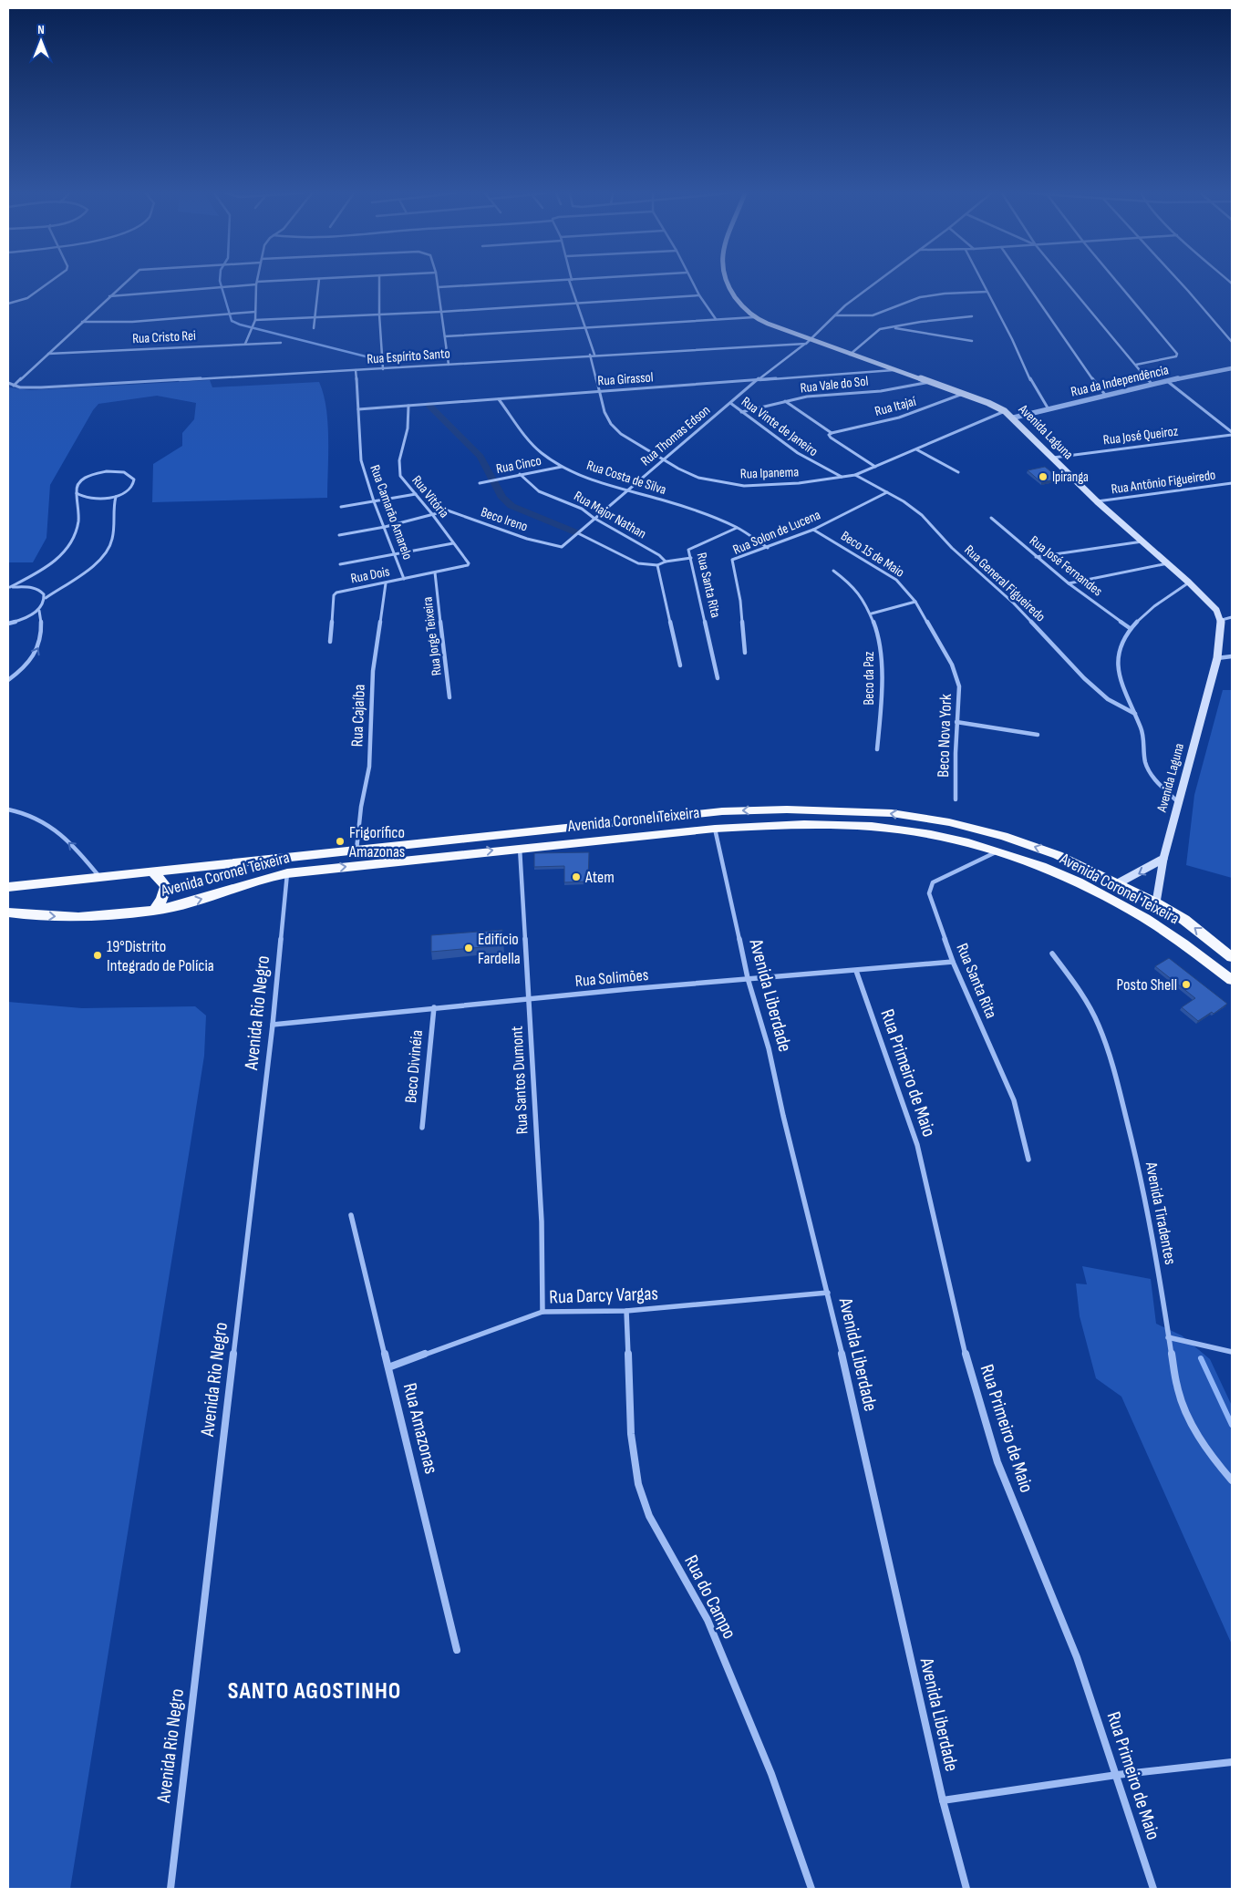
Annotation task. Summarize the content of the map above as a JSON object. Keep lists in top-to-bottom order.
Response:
{
  "streets": {
    "highway": ["Avenida Coronel Teixeira"],
    "main road": ["Avenida Laguna"],
    "street": [
      "Rua Cristo Rei",
      "Rua Espírito Santo",
      "Rua Girassol",
      "Rua da Independência",
      "Rua Vale do Sol",
      "Rua Itajaí",
      "Rua Vinte de Janeiro",
      "Rua Thomas Edson",
      "Rua José Queiroz",
      "Rua Cinco",
      "Rua Ipanema",
      "Rua Costa de Silva",
      "Rua Antônio Figueiredo",
      "Rua Vitória",
      "Rua Camarão Amarelo",
      "Rua Major Nathan",
      "Beco Ireno",
      "Rua Solon de Lucena",
      "Beco 15 de Maio",
      "Rua José Fernandes",
      "Rua Dois",
      "Rua General Figueiredo",
      "Rua Santa Rita",
      "Rua Jorge Teixeira",
      "Beco da Paz",
      "Rua Cajaíba",
      "Beco Nova York",
      "Rua Solimões",
      "Avenida Liberdade",
      "Avenida Rio Negro",
      "Beco Divinéia",
      "Rua Primeiro de Maio",
      "Rua Santos Dumont",
      "Avenida Tiradentes",
      "Rua Darcy Vargas",
      "Rua Amazonas",
      "Rua do Campo"
    ]
  },
  "crossings": [
    ["Rua Espírito Santo", "Rua Thomas Edson"],
    ["Rua Espírito Santo", "Rua Ipanema"],
    ["Rua Espírito Santo", "Rua Camarão Amarelo"],
    ["Rua Girassol", "Avenida Laguna"],
    ["Rua Girassol", "Rua Thomas Edson"],
    ["Rua Girassol", "Rua Ipanema"],
    ["Rua Girassol", "Rua Costa de Silva"],
    ["Rua Girassol", "Rua Vitória"],
    ["Rua Girassol", "Rua Camarão Amarelo"],
    ["Rua da Independência", "Avenida Laguna"],
    ["Rua Vale do Sol", "Rua Vinte de Janeiro"],
    ["Rua Vale do Sol", "Avenida Laguna"],
    ["Rua Itajaí", "Avenida Laguna"],
    ["Rua Vinte de Janeiro", "Rua Thomas Edson"],
    ["Rua Vinte de Janeiro", "Rua Ipanema"],
    ["Avenida Laguna", "Rua José Queiroz"],
    ["Avenida Laguna", "Rua Ipanema"],
    ["Avenida Laguna", "Rua Antônio Figueiredo"],
    ["Avenida Laguna", "Avenida Coronel Teixeira"],
    ["Rua Thomas Edson", "Rua Ipanema"],
    ["Rua Thomas Edson", "Rua Costa de Silva"],
    ["Rua Thomas Edson", "Rua Major Nathan"],
    ["Rua Thomas Edson", "Beco Ireno"],
    ["Rua Cinco", "Rua Costa de Silva"],
    ["Rua Cinco", "Rua Major Nathan"],
    ["Rua Ipanema", "Rua General Figueiredo"],
    ["Rua Costa de Silva", "Rua Solon de Lucena"],
    ["Rua Costa de Silva", "Rua Santa Rita"],
    ["Rua Vitória", "Beco Ireno"],
    ["Rua Vitória", "Rua Dois"],
    ["Rua Camarão Amarelo", "Rua Dois"],
    ["Rua Solon de Lucena", "Beco 15 de Maio"],
    ["Rua Solon de Lucena", "Rua General Figueiredo"],
    ["Beco 15 de Maio", "Beco Nova York"],
    ["Rua Dois", "Rua Jorge Teixeira"],
    ["Rua Dois", "Rua Cajaíba"],
    ["Rua Santa Rita", "Avenida Coronel Teixeira"],
    ["Rua Santa Rita", "Rua Solimões"],
    ["Rua Cajaíba", "Avenida Coronel Teixeira"],
    ["Avenida Coronel Teixeira", "Avenida Liberdade"],
    ["Avenida Coronel Teixeira", "Avenida Rio Negro"],
    ["Avenida Coronel Teixeira", "Rua Santos Dumont"],
    ["Rua Solimões", "Avenida Liberdade"],
    ["Rua Solimões", "Avenida Rio Negro"],
    ["Rua Solimões", "Beco Divinéia"],
    ["Rua Solimões", "Rua Primeiro de Maio"],
    ["Rua Solimões", "Rua Santos Dumont"],
    ["Avenida Liberdade", "Rua Darcy Vargas"],
    ["Rua Santos Dumont", "Rua Darcy Vargas"],
    ["Rua Darcy Vargas", "Rua Amazonas"],
    ["Rua Darcy Vargas", "Rua do Campo"]
  ],
  "districts": ["SANTO AGOSTINHO"],
  "places": [
    "Ipiranga",
    "Frigorífico Amazonas",
    "Atem",
    "Edifício Fardella",
    "19°Distrito Integrado de Polícia",
    "Posto Shell"
  ],
  "north": "top"
}
